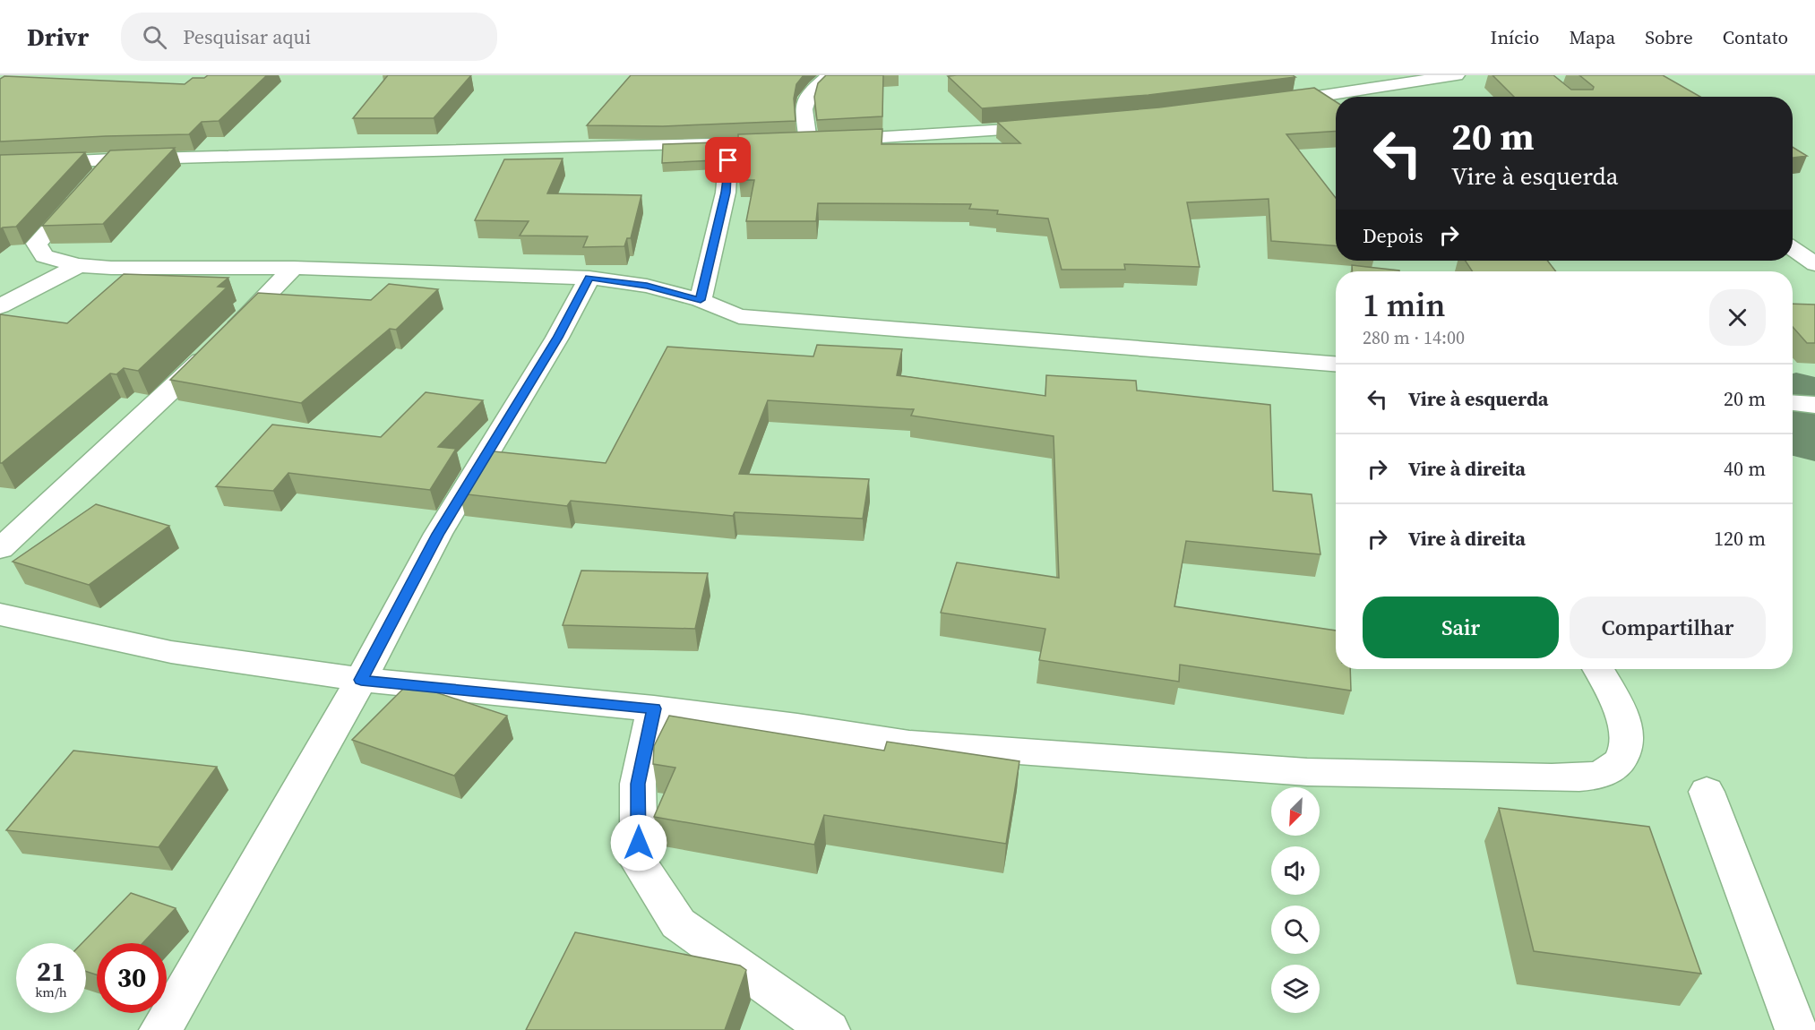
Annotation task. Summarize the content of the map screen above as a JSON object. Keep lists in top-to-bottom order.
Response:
{
  "north": "bottom left",
  "page": {
    "header": "Drivr",
    "search": "Pesquisar aqui",
    "nav": [
      "Início",
      "Mapa",
      "Sobre",
      "Contato"
    ],
    "turn": ["20 m", "Vire à esquerda"],
    "then": "Depois",
    "heading": ["1 min", "280 m · 14:00"],
    "list": [
      {
        "name": "Vire à esquerda",
        "value": "20 m"
      },
      {
        "name": "Vire à direita",
        "value": "40 m"
      },
      {
        "name": "Vire à direita",
        "value": "120 m"
      }
    ],
    "buttons": ["Sair", "Compartilhar"],
    "speed": "21 km/h",
    "limit": "30"
  }
}
